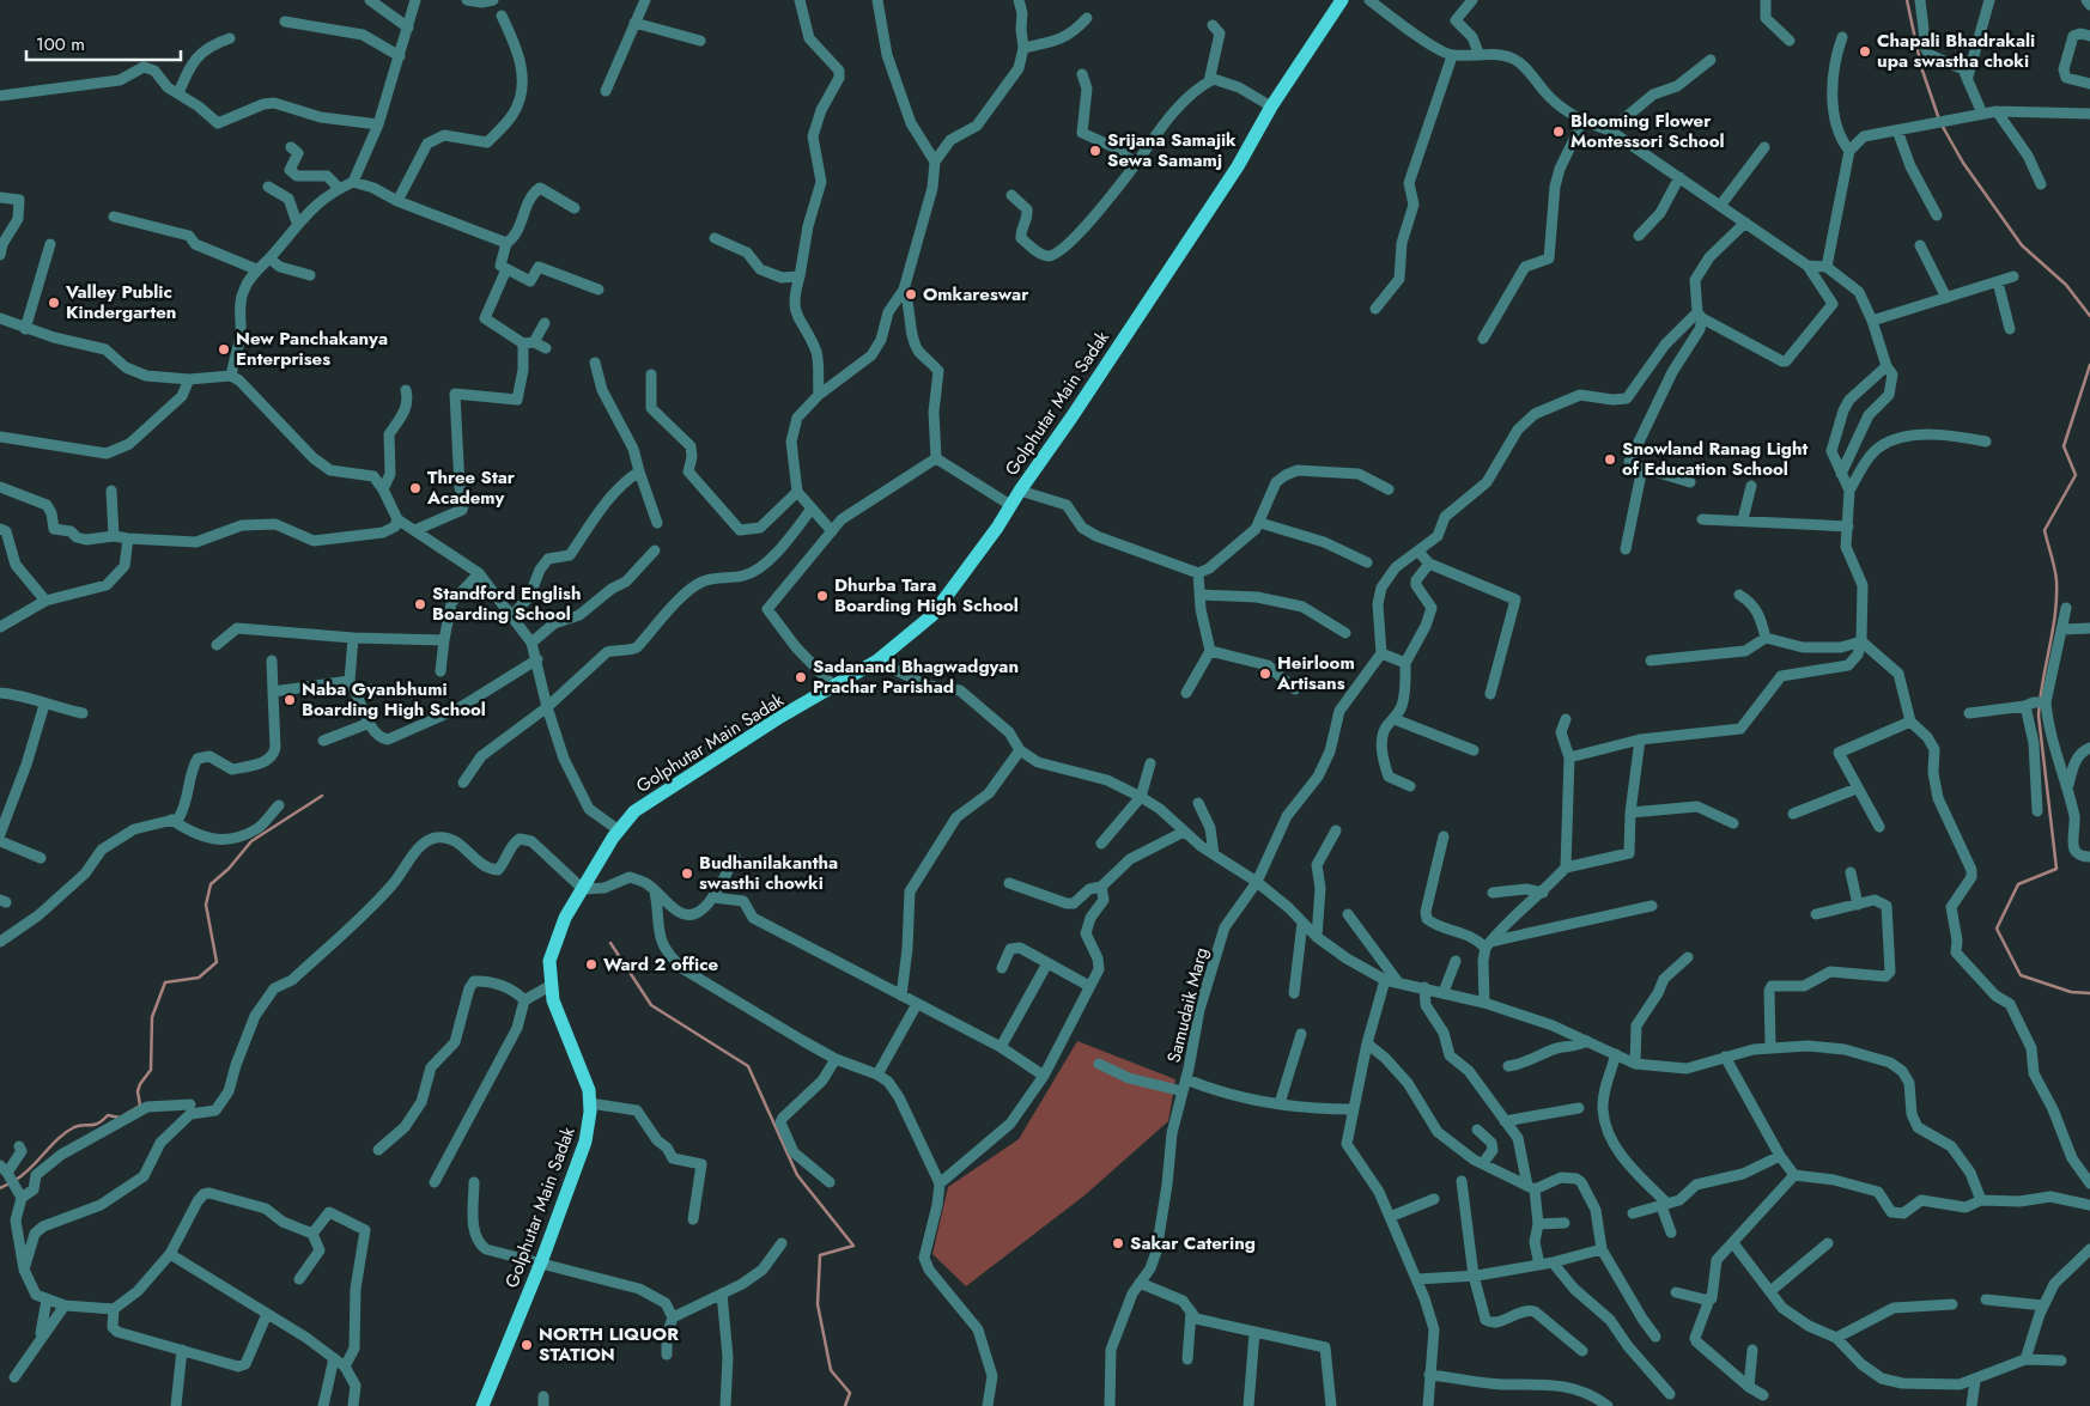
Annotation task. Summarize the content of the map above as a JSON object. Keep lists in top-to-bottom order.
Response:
{
  "streets": {
    "main road": ["Golphutar Main Sadak"],
    "street": ["Samudaik Marg"]
  },
  "places": [
    "Chapali Bhadrakali upa swastha choki",
    "Blooming Flower Montessori School",
    "Srijana Samajik Sewa Samamj",
    "Omkareswar",
    "Valley Public Kindergarten",
    "New Panchakanya Enterprises",
    "Snowland Ranag Light of Education School",
    "Three Star Academy",
    "Dhurba Tara Boarding High School",
    "Standford English Boarding School",
    "Heirloom Artisans",
    "Sadanand Bhagwadgyan Prachar Parishad",
    "Naba Gyanbhumi Boarding High School",
    "Budhanilakantha swasthi chowki",
    "Ward 2 office",
    "Sakar Catering",
    "NORTH LIQUOR STATION"
  ],
  "scale_bar": "100 m"
}
